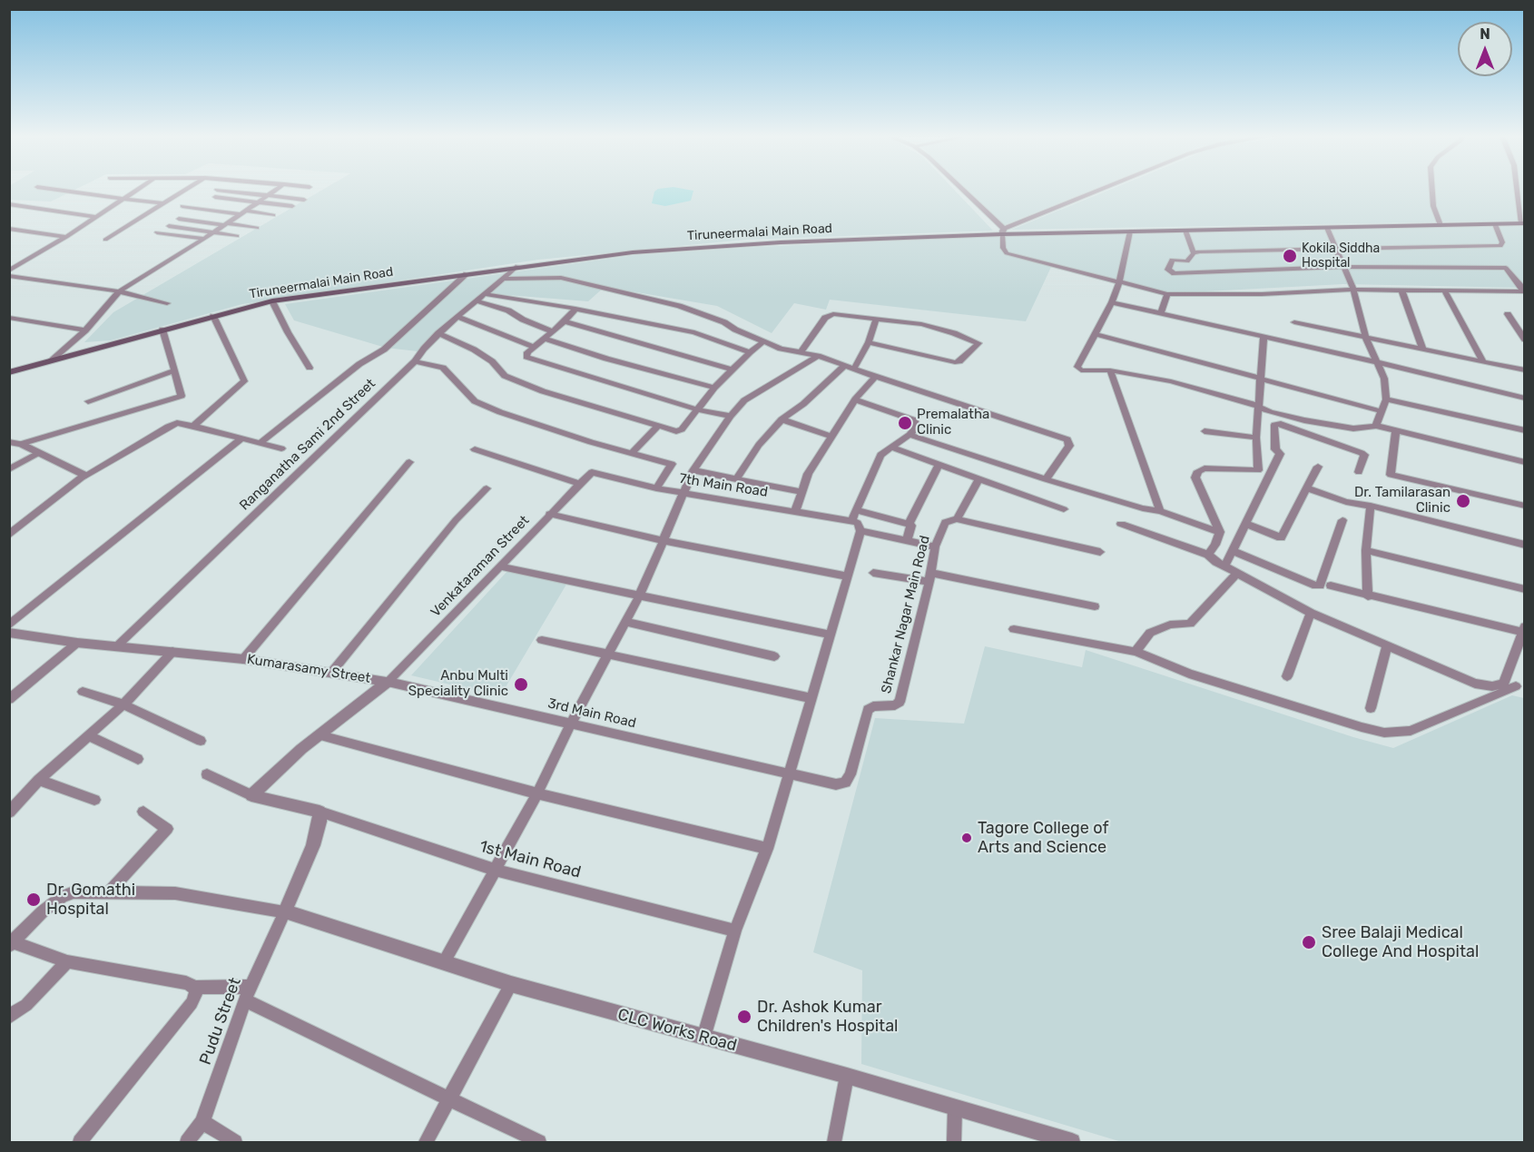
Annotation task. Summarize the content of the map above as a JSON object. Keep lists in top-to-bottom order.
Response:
{
  "streets": {
    "main road": ["Tiruneermalai Main Road"],
    "street": [
      "Ranganatha Sami 2nd Street",
      "7th Main Road",
      "Venkataraman Street",
      "Shankar Nagar Main Road",
      "Kumarasamy Street",
      "3rd Main Road",
      "1st Main Road",
      "Pudu Street",
      "CLC Works Road"
    ]
  },
  "crossings": [
    ["Tiruneermalai Main Road", "Ranganatha Sami 2nd Street"],
    ["Ranganatha Sami 2nd Street", "Kumarasamy Street"],
    ["7th Main Road", "Venkataraman Street"],
    ["Venkataraman Street", "Kumarasamy Street"],
    ["Venkataraman Street", "3rd Main Road"],
    ["Shankar Nagar Main Road", "3rd Main Road"],
    ["Kumarasamy Street", "3rd Main Road"],
    ["Pudu Street", "CLC Works Road"]
  ],
  "places": [
    "Kokila Siddha Hospital",
    "Premalatha Clinic",
    "Dr. Tamilarasan Clinic",
    "Anbu Multi Speciality Clinic",
    "Tagore College of Arts and Science",
    "Dr. Gomathi Hospital",
    "Sree Balaji Medical College And Hospital",
    "Dr. Ashok Kumar Children's Hospital"
  ],
  "north": "top"
}
